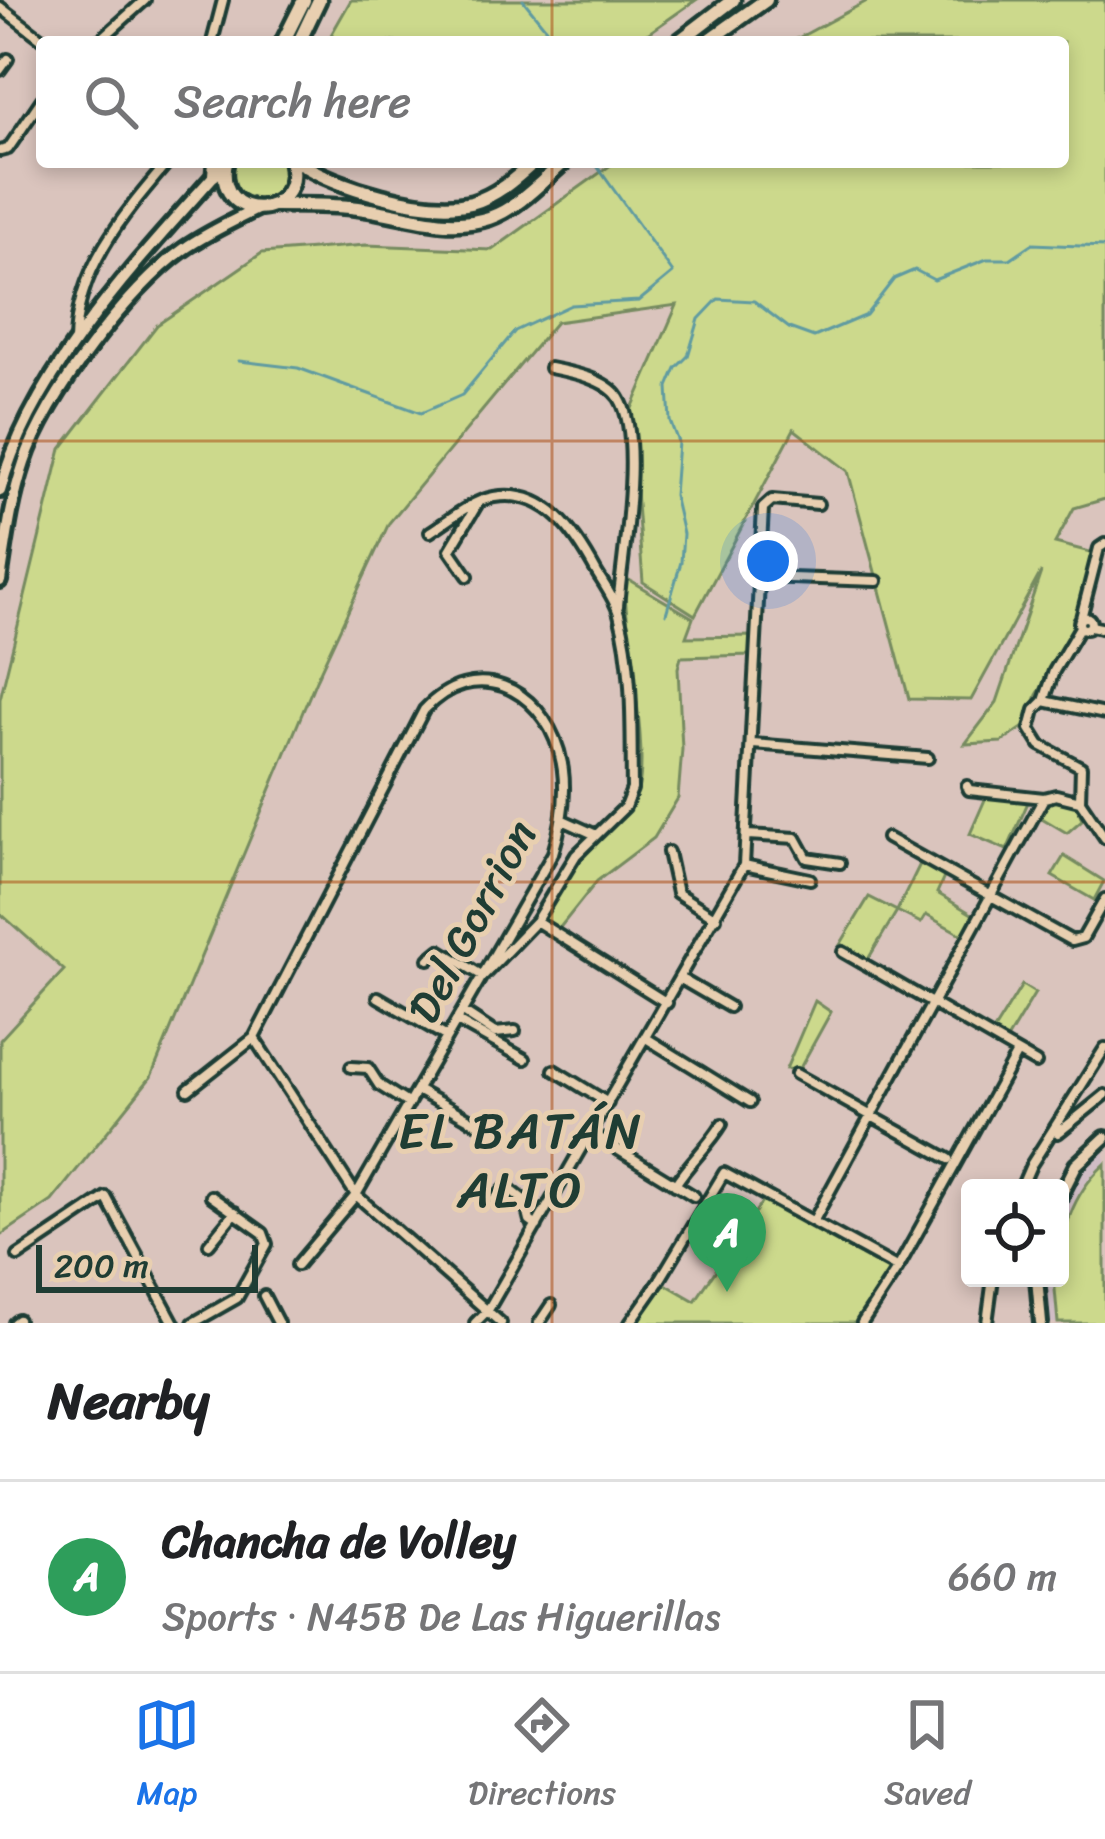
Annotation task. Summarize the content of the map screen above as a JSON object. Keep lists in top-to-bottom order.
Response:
{
  "streets": {
    "street": ["Del Gorrion"]
  },
  "districts": ["EL BATÁN ALTO"],
  "scale_bar": "200 m",
  "page": {
    "search": "Search here",
    "pins": "A",
    "scale": "200 m",
    "heading": "Nearby",
    "list": [
      {
        "mark": "A",
        "name": "Chancha de Volley",
        "note": "Sports · N45B De Las Higuerillas",
        "value": "660 m"
      }
    ],
    "nav": ["Map", "Directions", "Saved"]
  }
}
